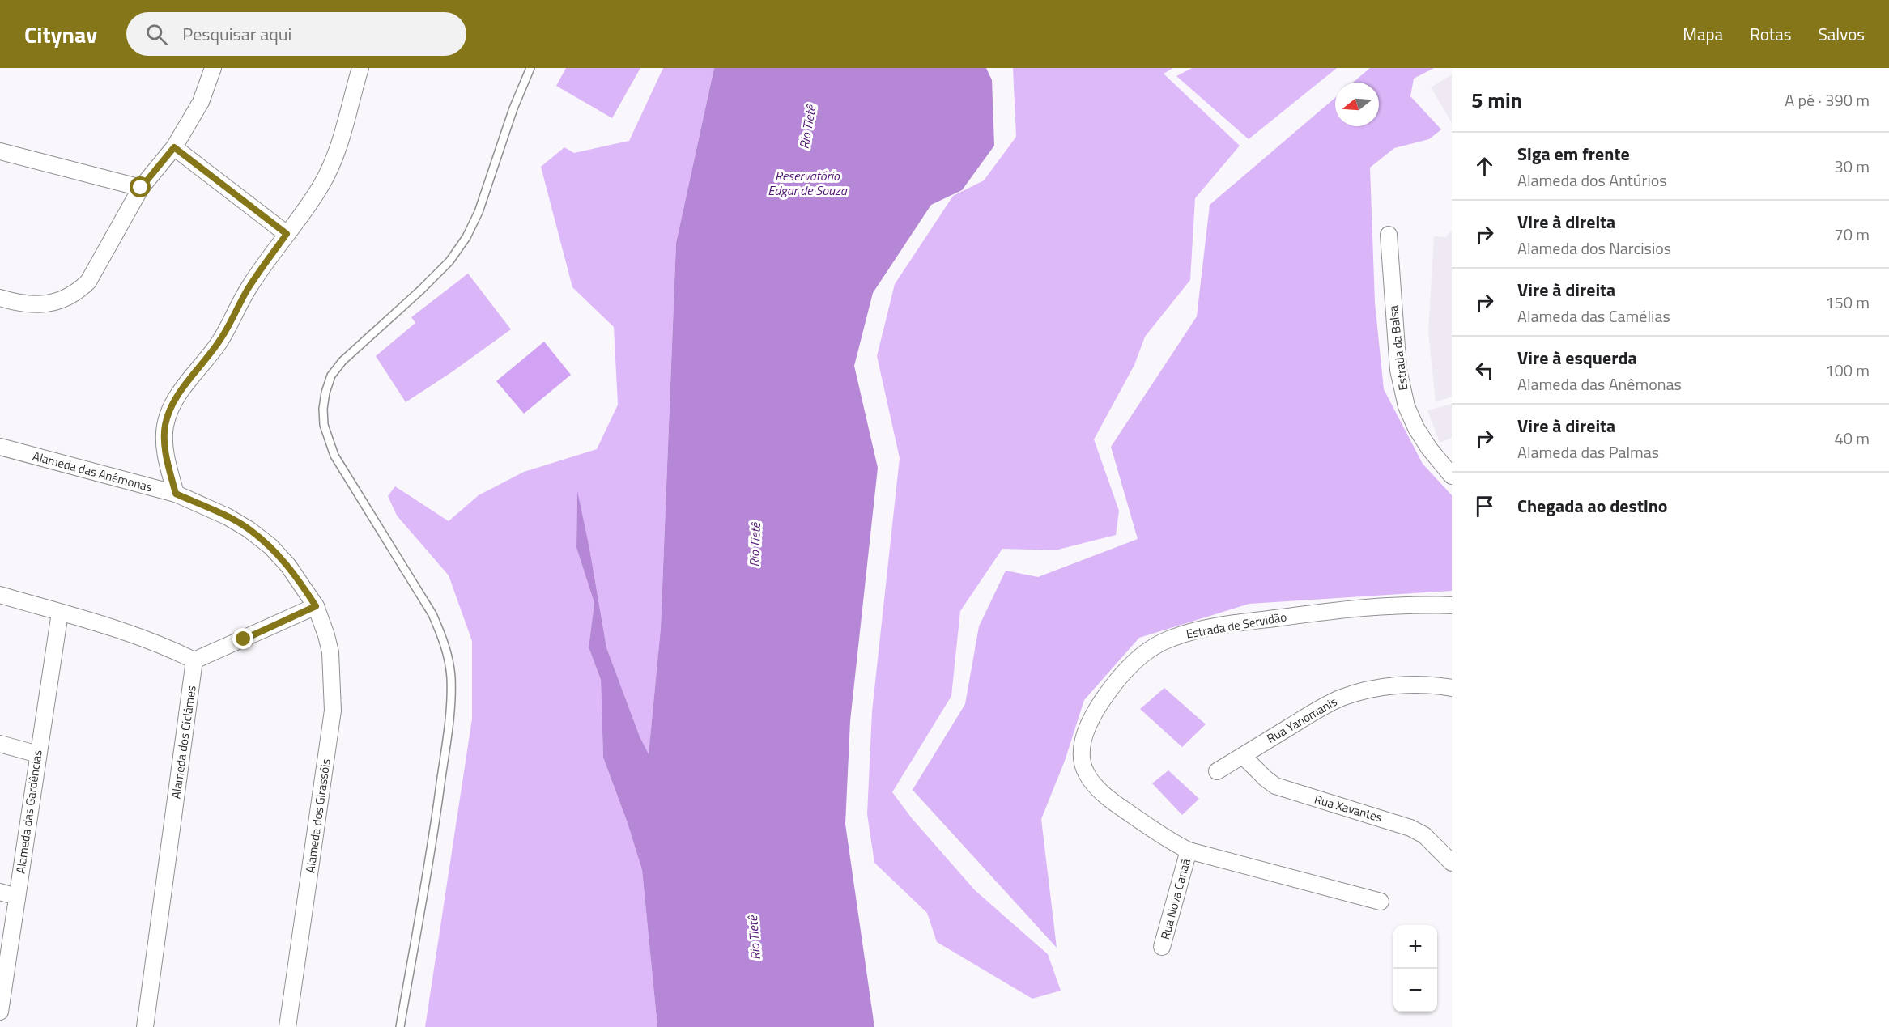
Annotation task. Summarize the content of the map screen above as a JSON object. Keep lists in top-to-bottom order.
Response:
{
  "streets": {
    "street": [
      "Estrada da Balsa",
      "Alameda das Anêmonas",
      "Estrada de Servidão",
      "Rua Yanomanis",
      "Alameda dos Ciclâmes",
      "Rua Xavantes",
      "Alameda das Gardências",
      "Alameda dos Girassóis",
      "Rua Nova Canaã"
    ]
  },
  "crossings": [
    ["Alameda das Anêmonas", "Alameda dos Girassóis"],
    ["Estrada de Servidão", "Rua Nova Canaã"],
    ["Rua Yanomanis", "Rua Xavantes"]
  ],
  "water": ["Rio Tietê", "Reservatório Edgar de Souza"],
  "north": "left",
  "page": {
    "header": "Citynav",
    "search": "Pesquisar aqui",
    "nav": ["Mapa", "Rotas", "Salvos"],
    "heading": ["5 min", "A pé · 390 m"],
    "list": [
      ["Siga em frente", "Alameda dos Antúrios", "30 m"],
      ["Vire à direita", "Alameda dos Narcisios", "70 m"],
      ["Vire à direita", "Alameda das Camélias", "150 m"],
      ["Vire à esquerda", "Alameda das Anêmonas", "100 m"],
      ["Vire à direita", "Alameda das Palmas", "40 m"],
      "Chegada ao destino"
    ],
    "map_buttons": ["+", "−"]
  }
}
